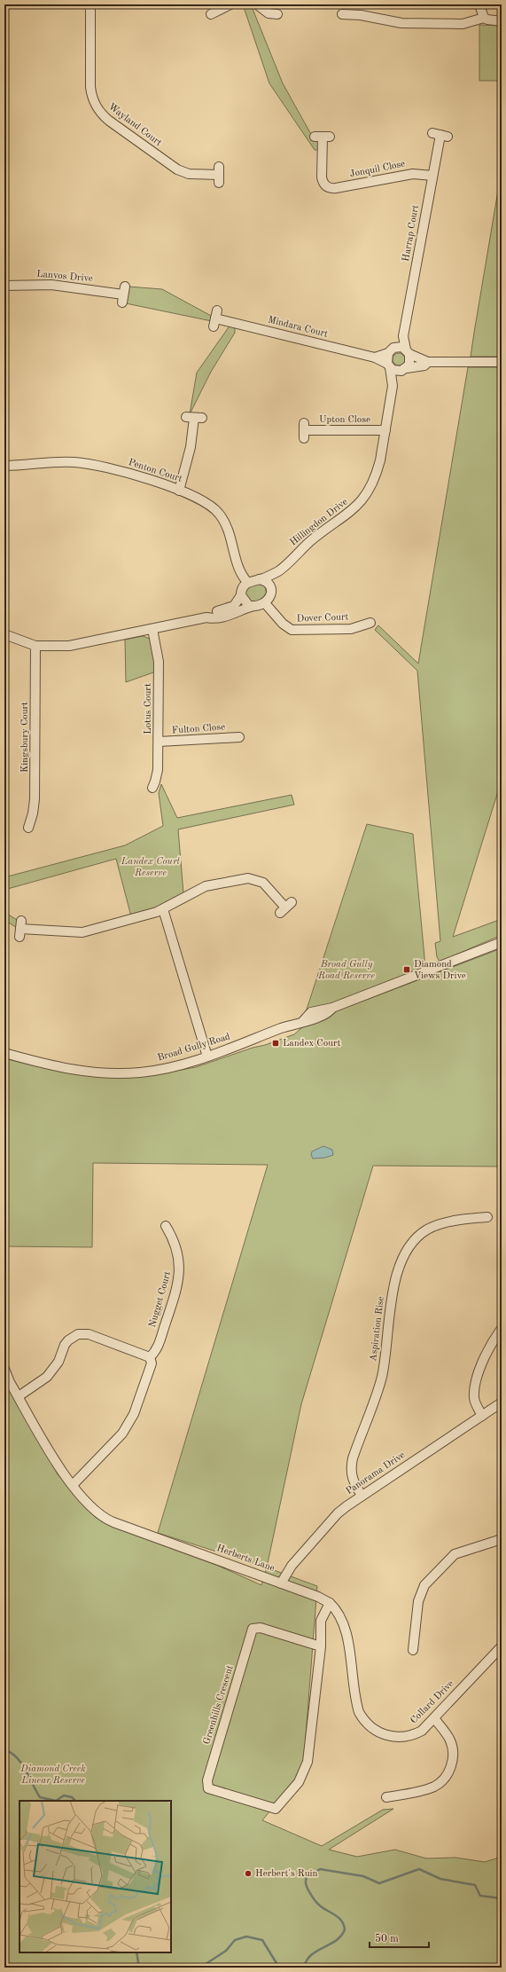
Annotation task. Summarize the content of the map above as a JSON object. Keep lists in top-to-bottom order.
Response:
{
  "streets": {
    "street": [
      "Wayland Court",
      "Jonquil Close",
      "Harrap Court",
      "Lanvos Drive",
      "Mindara Court",
      "Upton Close",
      "Penton Court",
      "Hillingdon Drive",
      "Dover Court",
      "Lotus Court",
      "Fulton Close",
      "Kingsbury Court",
      "Broad Gully Road",
      "Nugget Court",
      "Aspiration Rise",
      "Panorama Drive",
      "Herberts Lane",
      "Collard Drive",
      "Greenhills Crescent"
    ]
  },
  "crossings": [
    ["Jonquil Close", "Harrap Court"],
    ["Harrap Court", "Mindara Court"],
    ["Harrap Court", "Hillingdon Drive"],
    ["Mindara Court", "Hillingdon Drive"],
    ["Upton Close", "Hillingdon Drive"],
    ["Penton Court", "Hillingdon Drive"],
    ["Penton Court", "Dover Court"],
    ["Hillingdon Drive", "Dover Court"],
    ["Lotus Court", "Fulton Close"],
    ["Aspiration Rise", "Panorama Drive"],
    ["Panorama Drive", "Herberts Lane"],
    ["Herberts Lane", "Collard Drive"]
  ],
  "parks": ["Landex Court Reserve", "Broad Gully Road Reserve", "Diamond Creek Linear Reserve"],
  "places": {
    "transit": ["Diamond Views Drive", "Landex Court"],
    "other": ["Herbert's Ruin"]
  },
  "scale_bar": "50 m"
}
